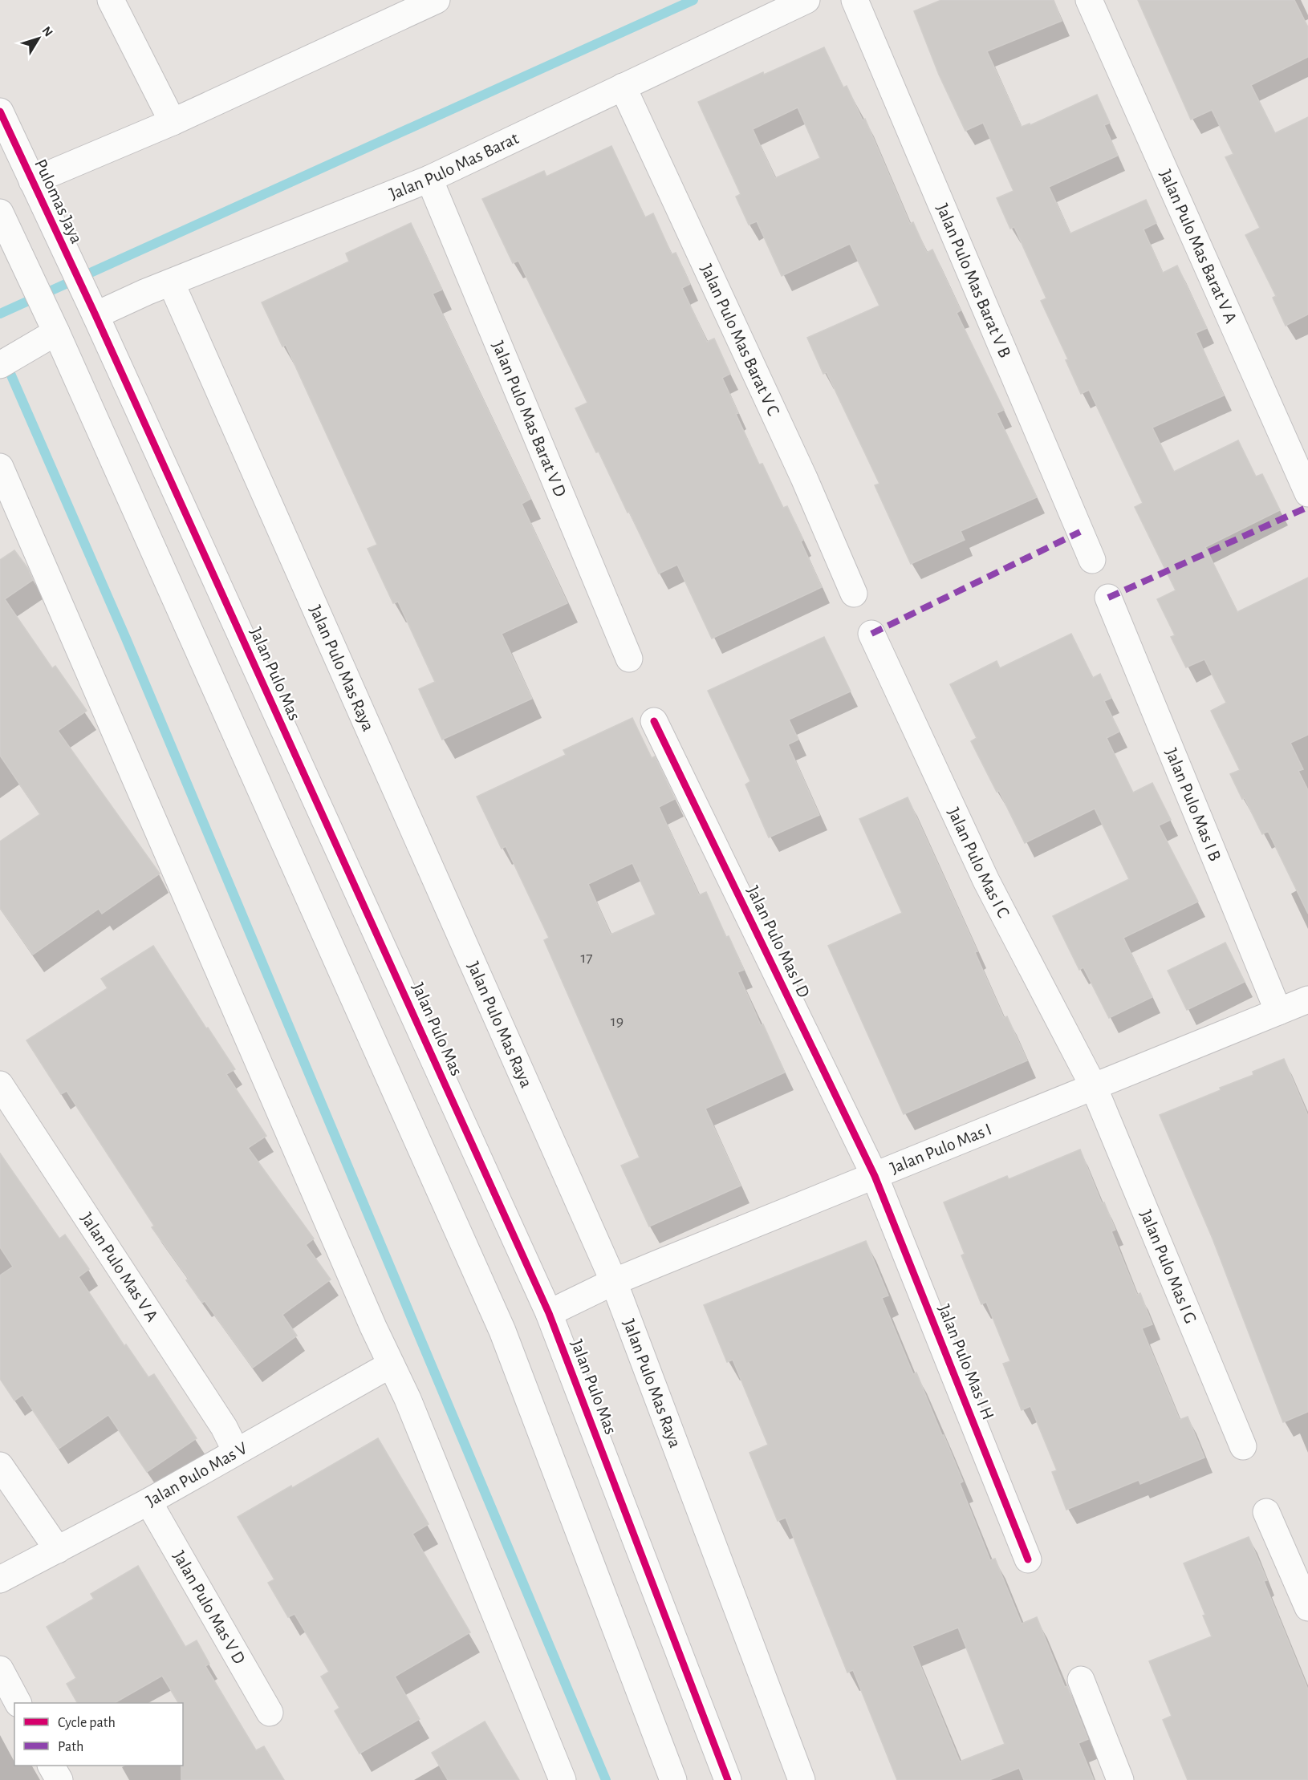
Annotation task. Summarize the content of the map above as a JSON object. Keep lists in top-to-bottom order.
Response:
{
  "streets": {
    "street": [
      "Jalan Pulo Mas Barat",
      "Pulomas Jaya",
      "Jalan Pulo Mas Barat V A",
      "Jalan Pulo Mas Barat V B",
      "Jalan Pulo Mas Barat V C",
      "Jalan Pulo Mas Barat V D",
      "Jalan Pulo Mas Raya",
      "Jalan Pulo Mas",
      "Jalan Pulo Mas I B",
      "Jalan Pulo Mas I C",
      "Jalan Pulo Mas I D",
      "Jalan Pulo Mas I",
      "Jalan Pulo Mas V A",
      "Jalan Pulo Mas I G",
      "Jalan Pulo Mas I H",
      "Jalan Pulo Mas V",
      "Jalan Pulo Mas V D"
    ]
  },
  "crossings": [
    ["Jalan Pulo Mas Barat", "Pulomas Jaya"],
    ["Jalan Pulo Mas Barat", "Jalan Pulo Mas Barat V C"],
    ["Jalan Pulo Mas Barat", "Jalan Pulo Mas Barat V D"],
    ["Jalan Pulo Mas Barat", "Jalan Pulo Mas Raya"],
    ["Jalan Pulo Mas Barat", "Jalan Pulo Mas"],
    ["Pulomas Jaya", "Jalan Pulo Mas"],
    ["Jalan Pulo Mas Raya", "Jalan Pulo Mas I"],
    ["Jalan Pulo Mas", "Jalan Pulo Mas I"],
    ["Jalan Pulo Mas I B", "Jalan Pulo Mas I"],
    ["Jalan Pulo Mas I C", "Jalan Pulo Mas I"],
    ["Jalan Pulo Mas I C", "Jalan Pulo Mas I G"],
    ["Jalan Pulo Mas I D", "Jalan Pulo Mas I"],
    ["Jalan Pulo Mas I D", "Jalan Pulo Mas I H"],
    ["Jalan Pulo Mas I", "Jalan Pulo Mas I G"],
    ["Jalan Pulo Mas I", "Jalan Pulo Mas I H"],
    ["Jalan Pulo Mas V A", "Jalan Pulo Mas V"],
    ["Jalan Pulo Mas V", "Jalan Pulo Mas V D"]
  ],
  "house_numbers": ["17", "19"],
  "legend": ["Cycle path", "Path"],
  "north": "top right"
}
